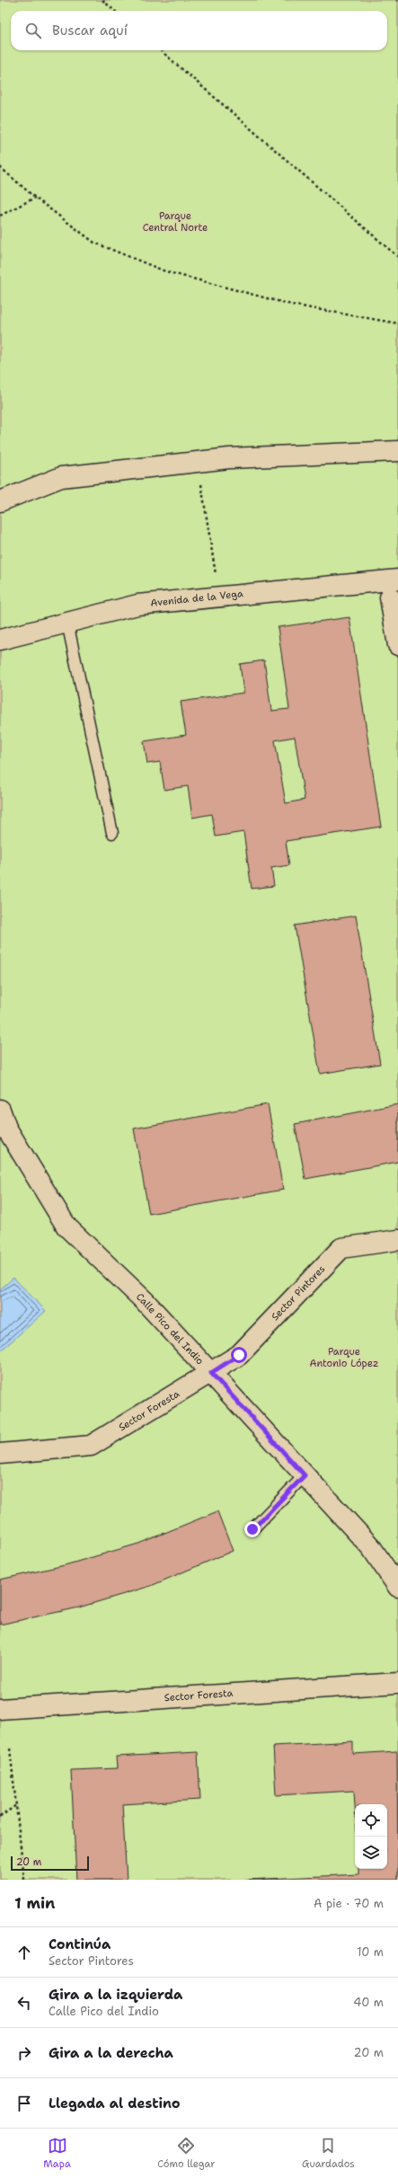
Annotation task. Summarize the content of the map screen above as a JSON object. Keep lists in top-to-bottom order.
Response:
{
  "streets": {
    "street": [
      "Avenida de la Vega",
      "Sector Pintores",
      "Calle Pico del Indio",
      "Sector Foresta"
    ]
  },
  "crossings": [
    ["Sector Pintores", "Calle Pico del Indio"],
    ["Sector Pintores", "Sector Foresta"],
    ["Calle Pico del Indio", "Sector Foresta"]
  ],
  "parks": ["Parque Central Norte", "Parque Antonio López"],
  "scale_bar": "20 m",
  "page": {
    "search": "Buscar aquí",
    "scale": "20 m",
    "heading": ["1 min", "A pie · 70 m"],
    "list": [
      ["Continúa", "Sector Pintores", "10 m"],
      ["Gira a la izquierda", "Calle Pico del Indio", "40 m"],
      ["Gira a la derecha", "20 m"],
      "Llegada al destino"
    ],
    "nav": ["Mapa", "Cómo llegar", "Guardados"]
  }
}
